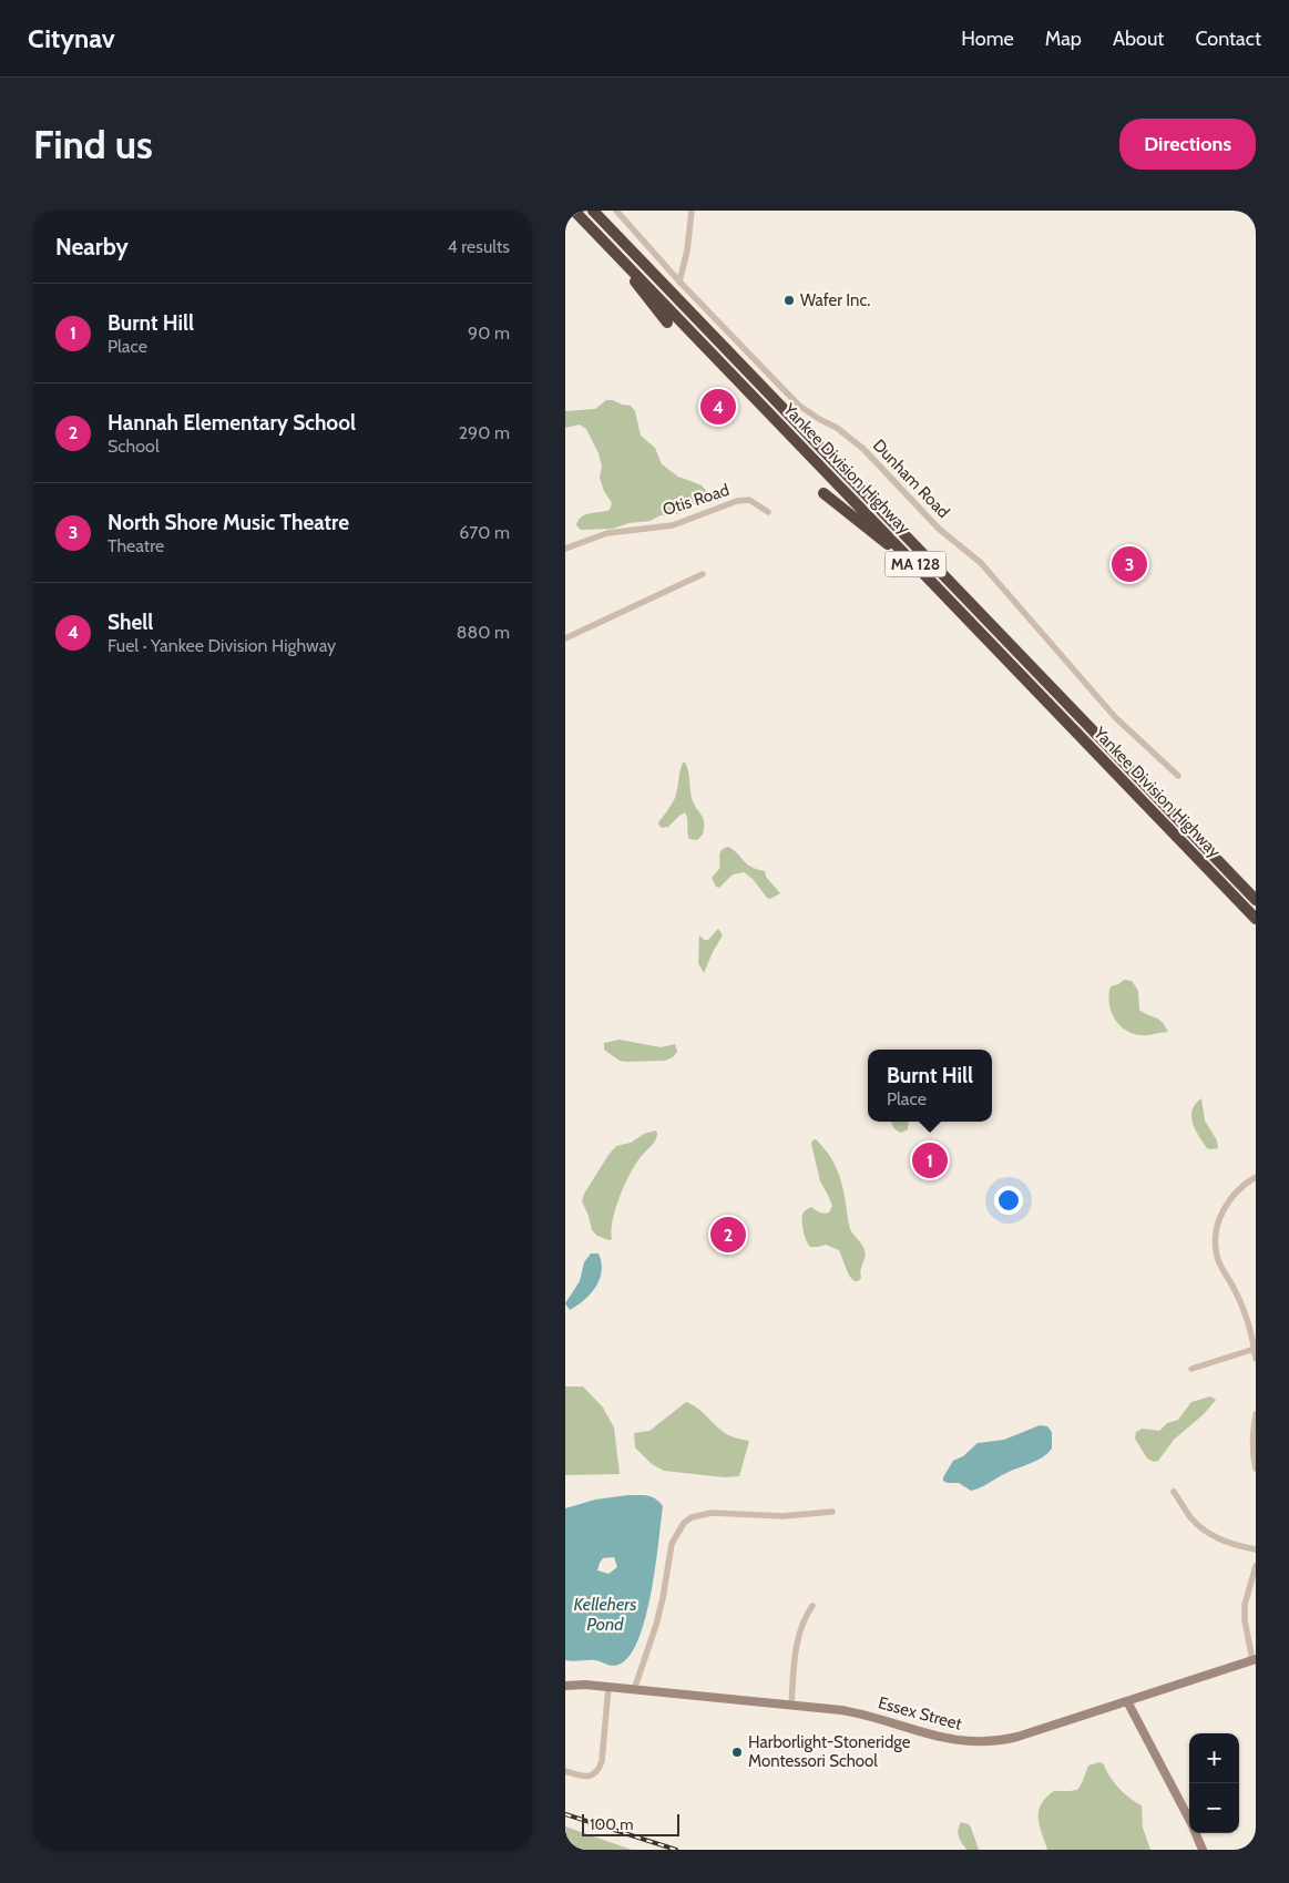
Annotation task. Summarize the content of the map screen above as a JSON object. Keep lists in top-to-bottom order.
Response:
{
  "streets": {
    "highway": ["Yankee Division Highway", "MA 128"],
    "main road": ["Essex Street"],
    "street": ["Dunham Road", "Otis Road"]
  },
  "water": ["Kellehers Pond"],
  "places": ["Wafer Inc.", "Harborlight-Stoneridge Montessori School"],
  "scale_bar": "100 m",
  "page": {
    "header": "Citynav",
    "nav": [
      "Home",
      "Map",
      "About",
      "Contact"
    ],
    "buttons": "Directions",
    "title": "Find us",
    "heading": ["Nearby", "4 results"],
    "list": [
      {
        "mark": "1",
        "name": "Burnt Hill",
        "note": "Place",
        "value": "90 m"
      },
      {
        "mark": "2",
        "name": "Hannah Elementary School",
        "note": "School",
        "value": "290 m"
      },
      {
        "mark": "3",
        "name": "North Shore Music Theatre",
        "note": "Theatre",
        "value": "670 m"
      },
      {
        "mark": "4",
        "name": "Shell",
        "note": "Fuel · Yankee Division Highway",
        "value": "880 m"
      }
    ],
    "pins": [
      "4",
      "3",
      "1",
      "2"
    ],
    "popup": ["Burnt Hill", "Place"],
    "map_buttons": ["+", "−"],
    "scale": "100 m"
  }
}
